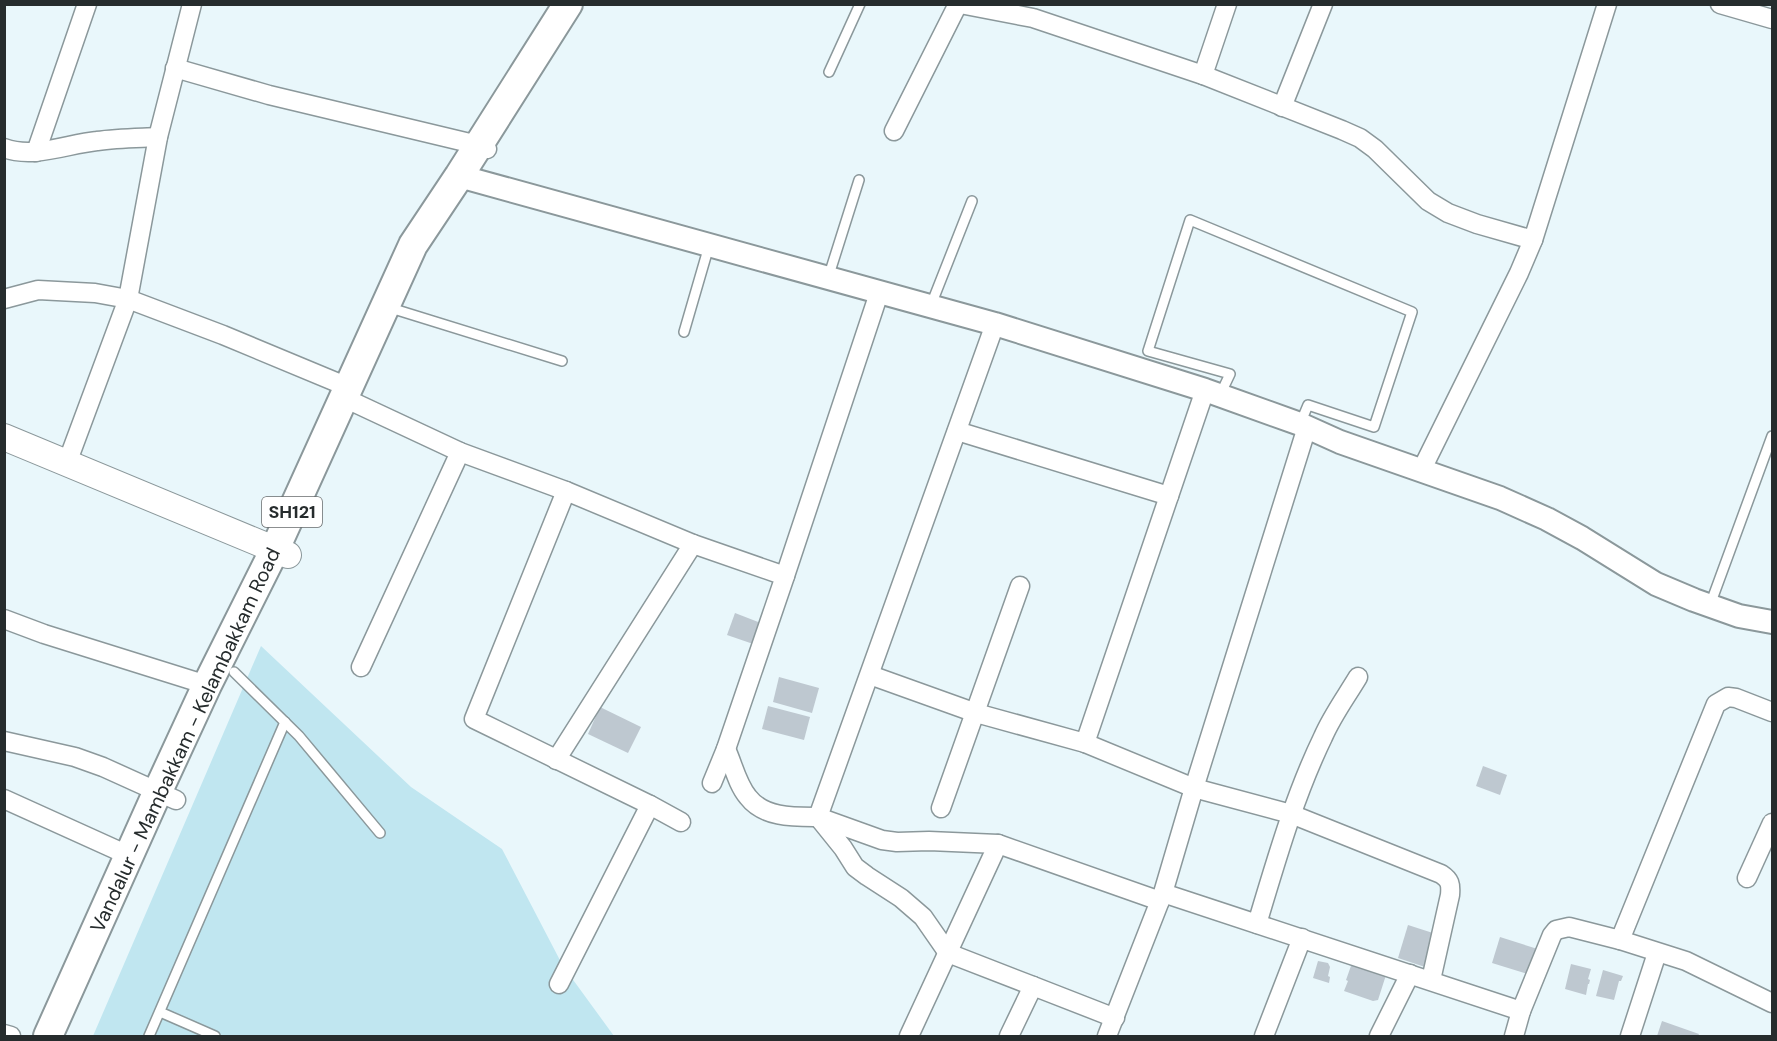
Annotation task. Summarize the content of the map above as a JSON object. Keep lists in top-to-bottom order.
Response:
{
  "streets": {
    "main road": ["SH121", "Vandalur - Mambakkam - Kelambakkam Road"]
  }
}
